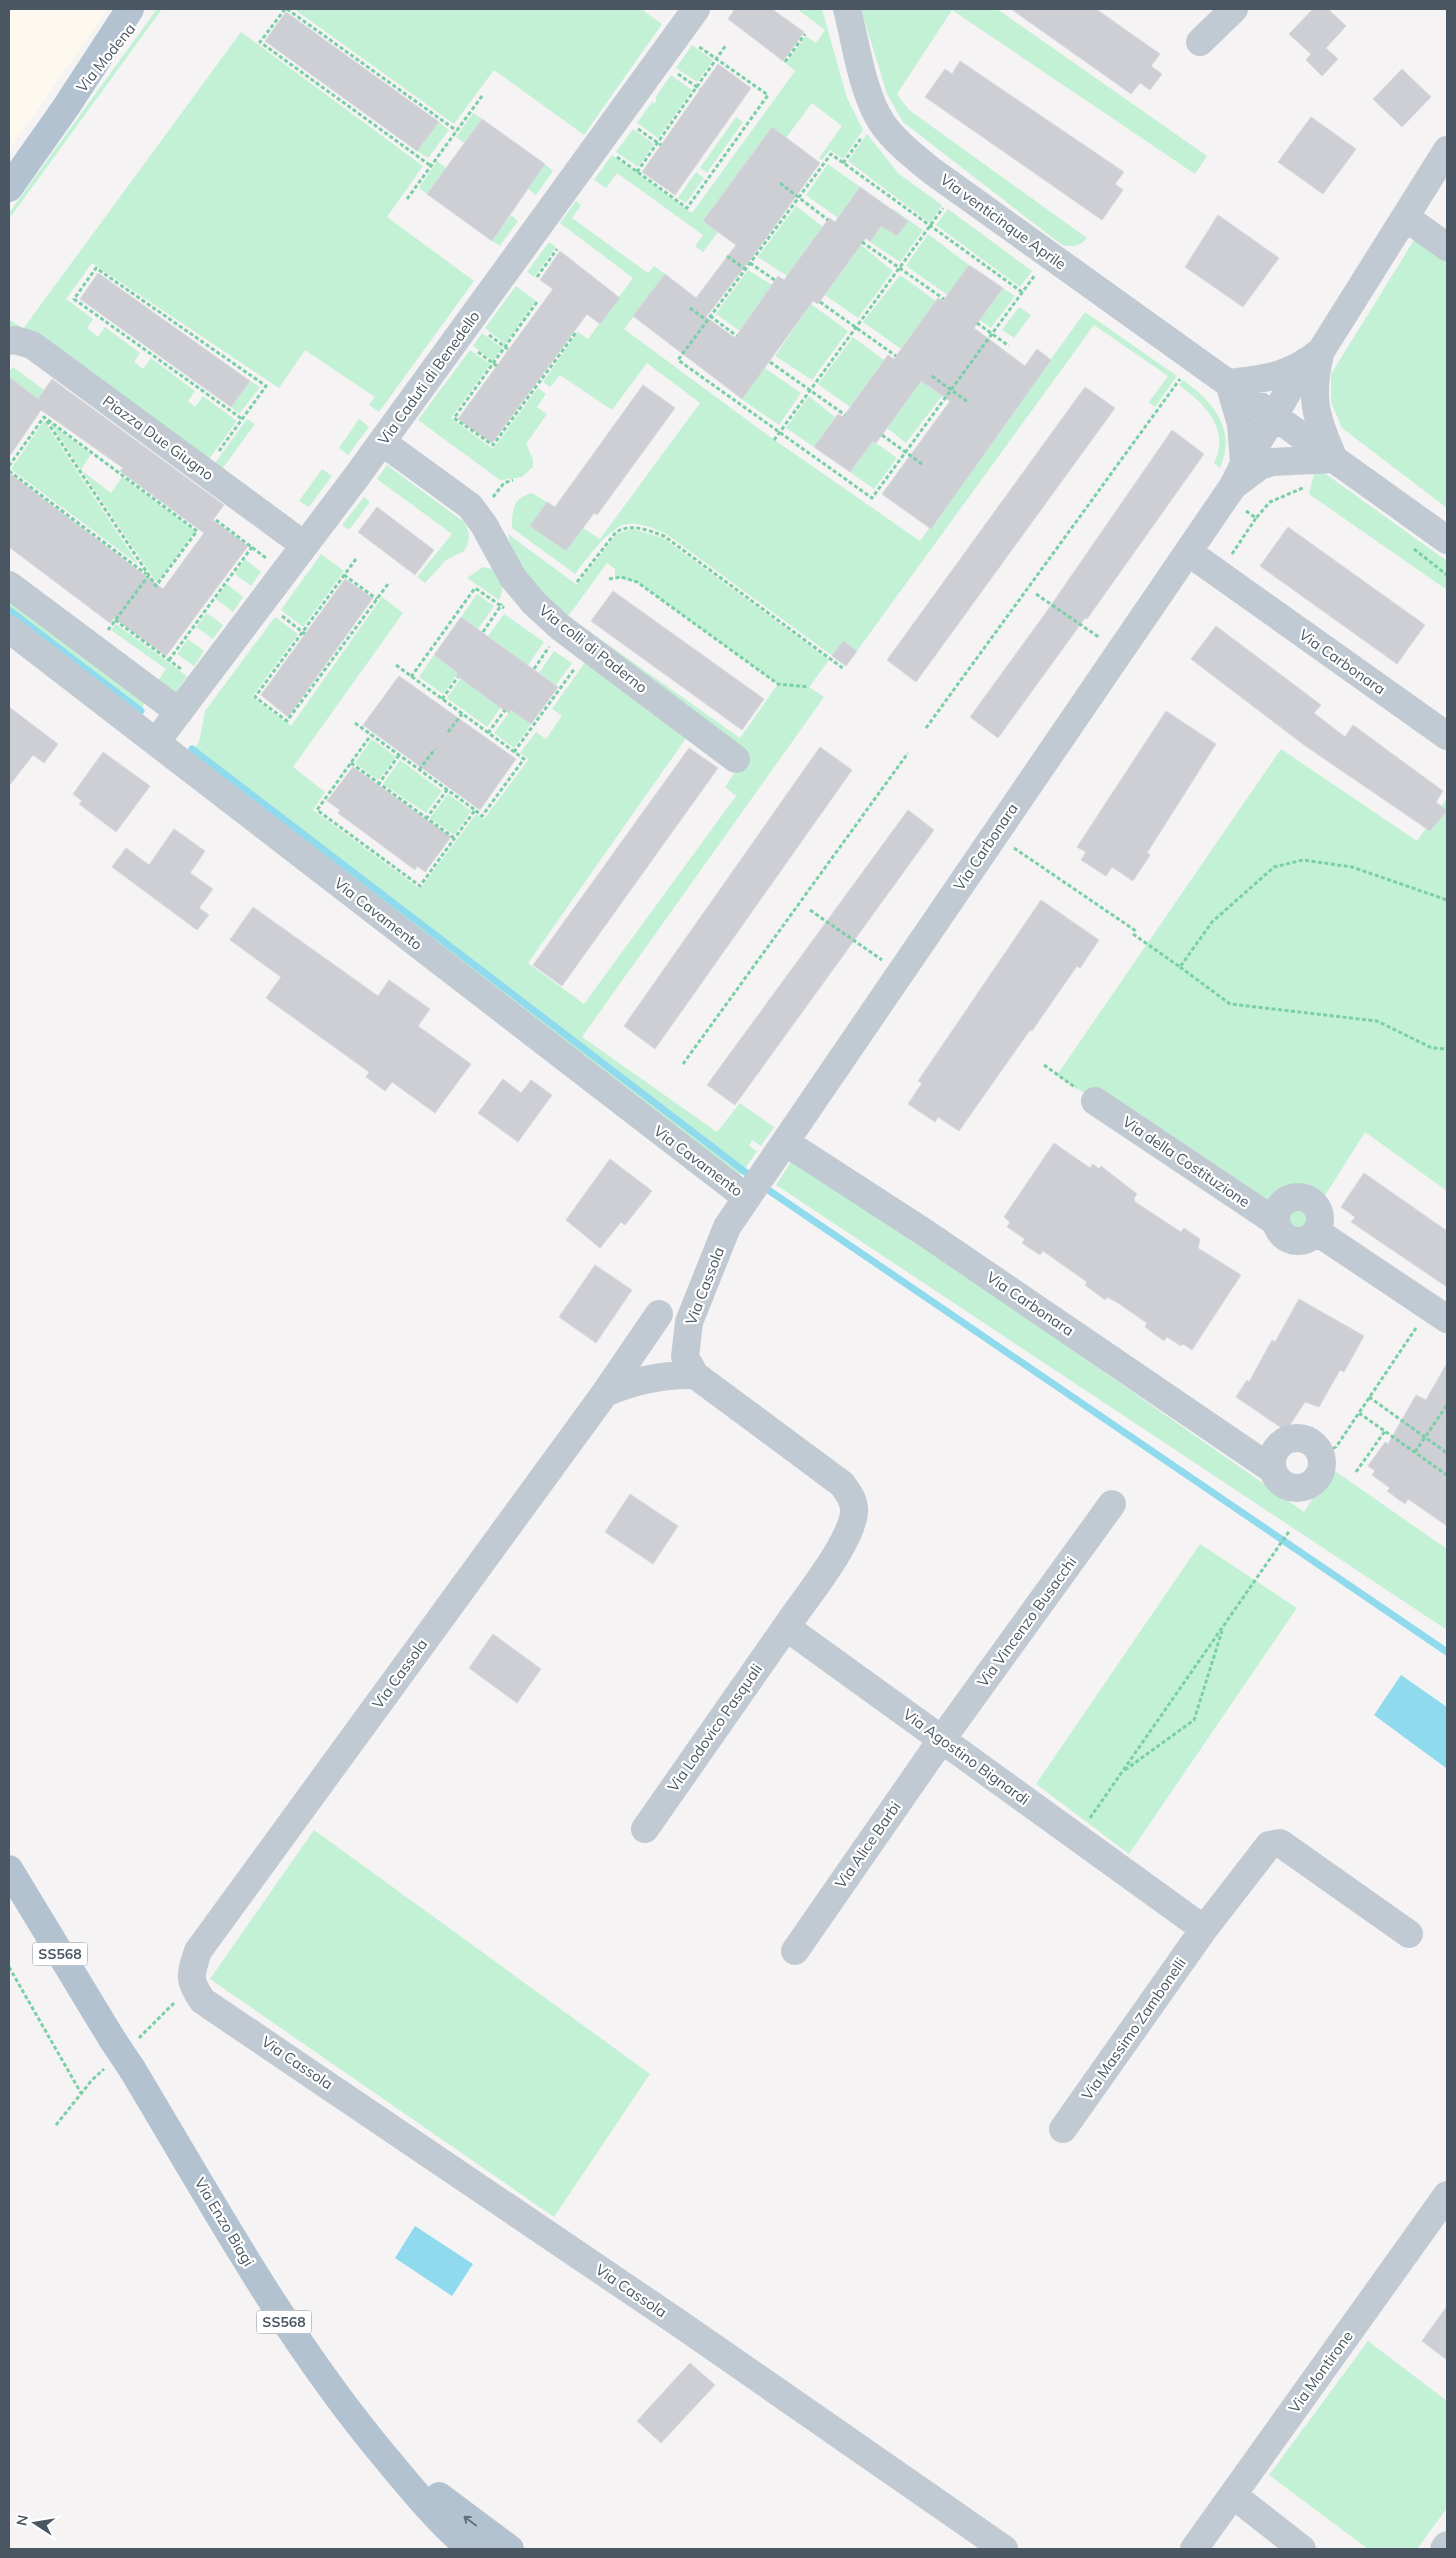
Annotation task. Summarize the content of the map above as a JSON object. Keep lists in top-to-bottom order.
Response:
{
  "streets": {
    "main road": ["Via Modena", "SS568", "Via Enzo Biagi"],
    "street": [
      "Via venticinque Aprile",
      "Via Caduti di Benedello",
      "Piazza Due Giugno",
      "Via colli di Paderno",
      "Via Carbonara",
      "Via Cavamento",
      "Via della Costituzione",
      "Via Cassola",
      "Via Vincenzo Busacchi",
      "Via Lodovico Pasquali",
      "Via Agostino Bignardi",
      "Via Alice Barbi",
      "Via Massimo Zambonelli",
      "Via Montirone"
    ]
  },
  "crossings": [
    ["Via venticinque Aprile", "Via Carbonara"],
    ["Via Caduti di Benedello", "Piazza Due Giugno"],
    ["Via Caduti di Benedello", "Via colli di Paderno"],
    ["Via Caduti di Benedello", "Via Cavamento"],
    ["Via Carbonara", "Via Cavamento"],
    ["Via Carbonara", "Via Cassola"],
    ["Via Cavamento", "Via Cassola"],
    ["Via Vincenzo Busacchi", "Via Agostino Bignardi"],
    ["Via Vincenzo Busacchi", "Via Alice Barbi"],
    ["Via Lodovico Pasquali", "Via Agostino Bignardi"],
    ["Via Agostino Bignardi", "Via Alice Barbi"],
    ["Via Agostino Bignardi", "Via Massimo Zambonelli"]
  ],
  "north": "left"
}
